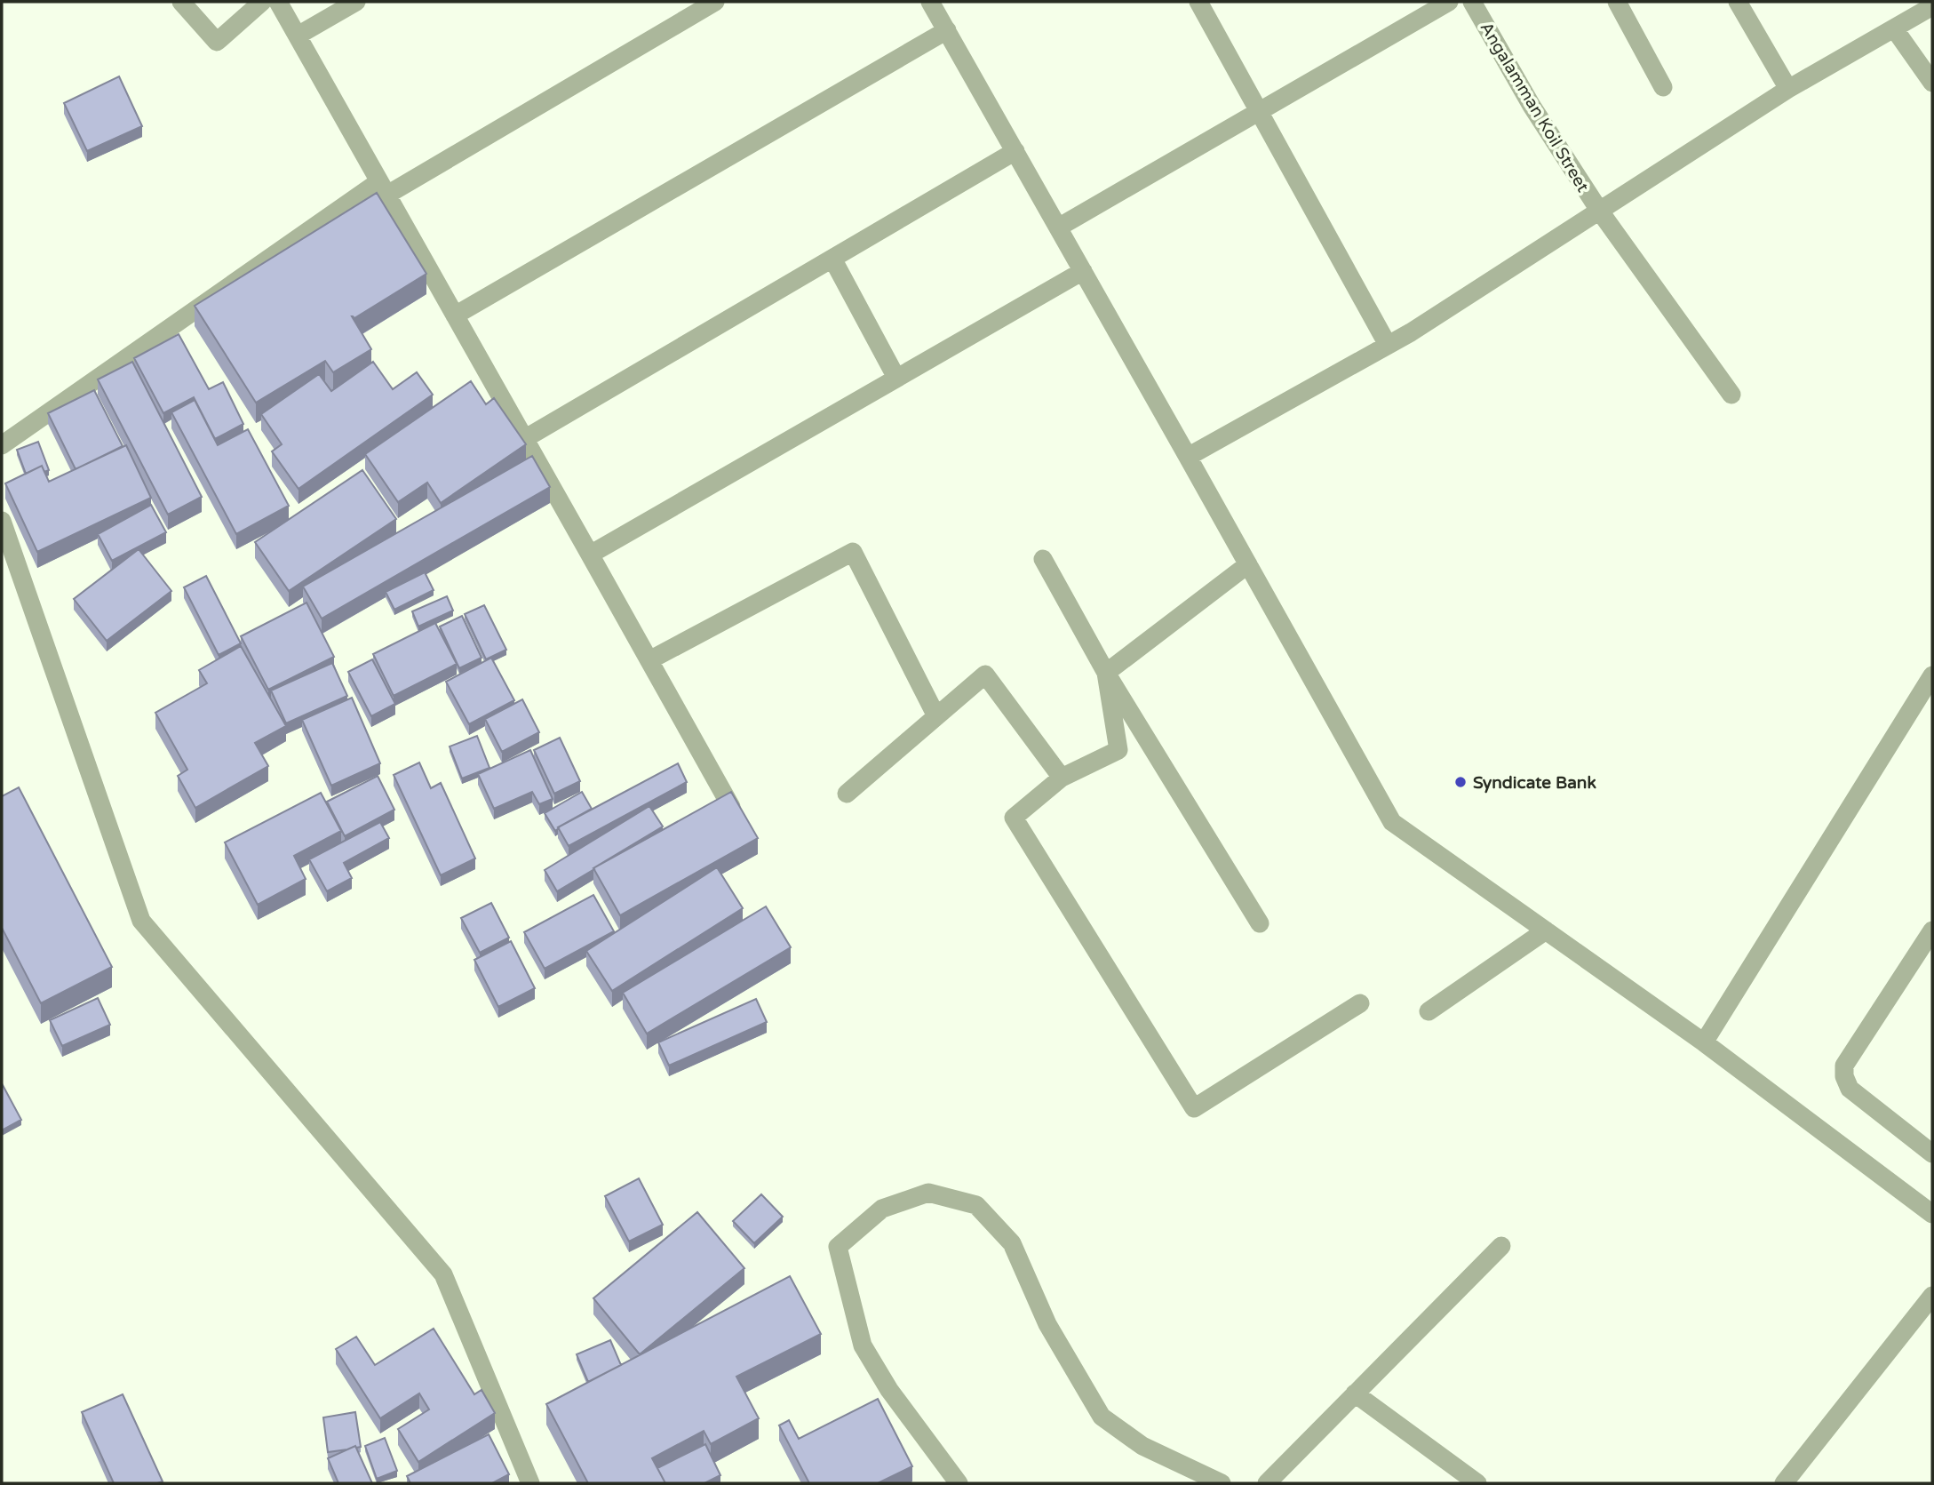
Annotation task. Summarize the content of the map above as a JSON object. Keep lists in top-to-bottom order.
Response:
{
  "streets": {
    "street": ["Angalamman Koil Street"]
  },
  "places": ["Syndicate Bank"]
}
